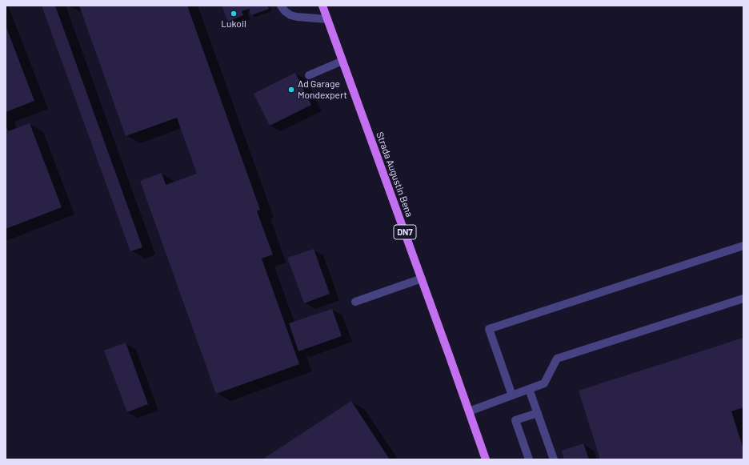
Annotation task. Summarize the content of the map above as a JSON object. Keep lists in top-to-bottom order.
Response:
{
  "streets": {
    "main road": ["Strada Augustin Bena", "DN7"]
  },
  "places": ["Lukoil", "Ad Garage Mondexpert"]
}
